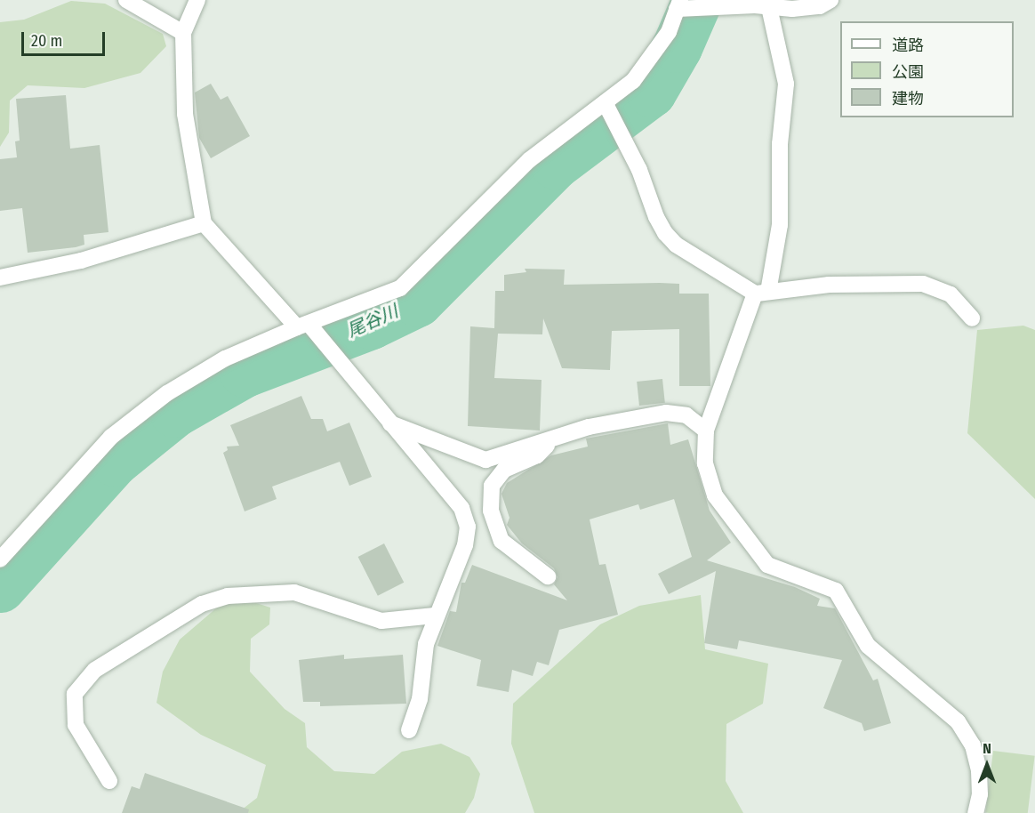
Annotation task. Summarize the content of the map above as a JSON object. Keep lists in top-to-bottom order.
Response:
{
  "water": ["尾谷川"],
  "legend": ["道路", "公園", "建物"],
  "scale_bar": "20 m",
  "north": "top"
}
